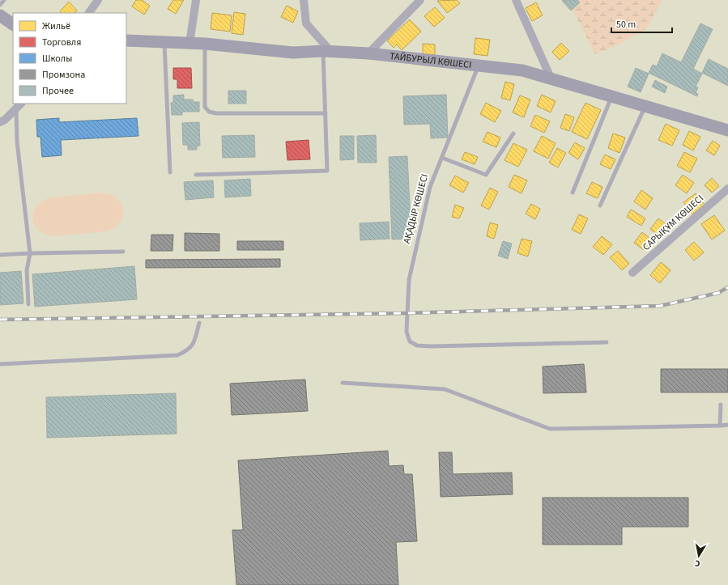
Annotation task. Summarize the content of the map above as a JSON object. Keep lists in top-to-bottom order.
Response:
{
  "streets": {
    "main road": ["ТАЙБУРЫЛ КӨШЕСІ"],
    "street": ["САРЫҚҰМ КӨШЕСІ"],
    "lane": ["АҚАДЫР КӨШЕСІ"]
  },
  "crossings": [
    ["ТАЙБУРЫЛ КӨШЕСІ", "АҚАДЫР КӨШЕСІ"]
  ],
  "legend": [
    "Жильё",
    "Торговля",
    "Школы",
    "Промзона",
    "Прочее"
  ],
  "scale_bar": "50 m",
  "north": "bottom"
}
